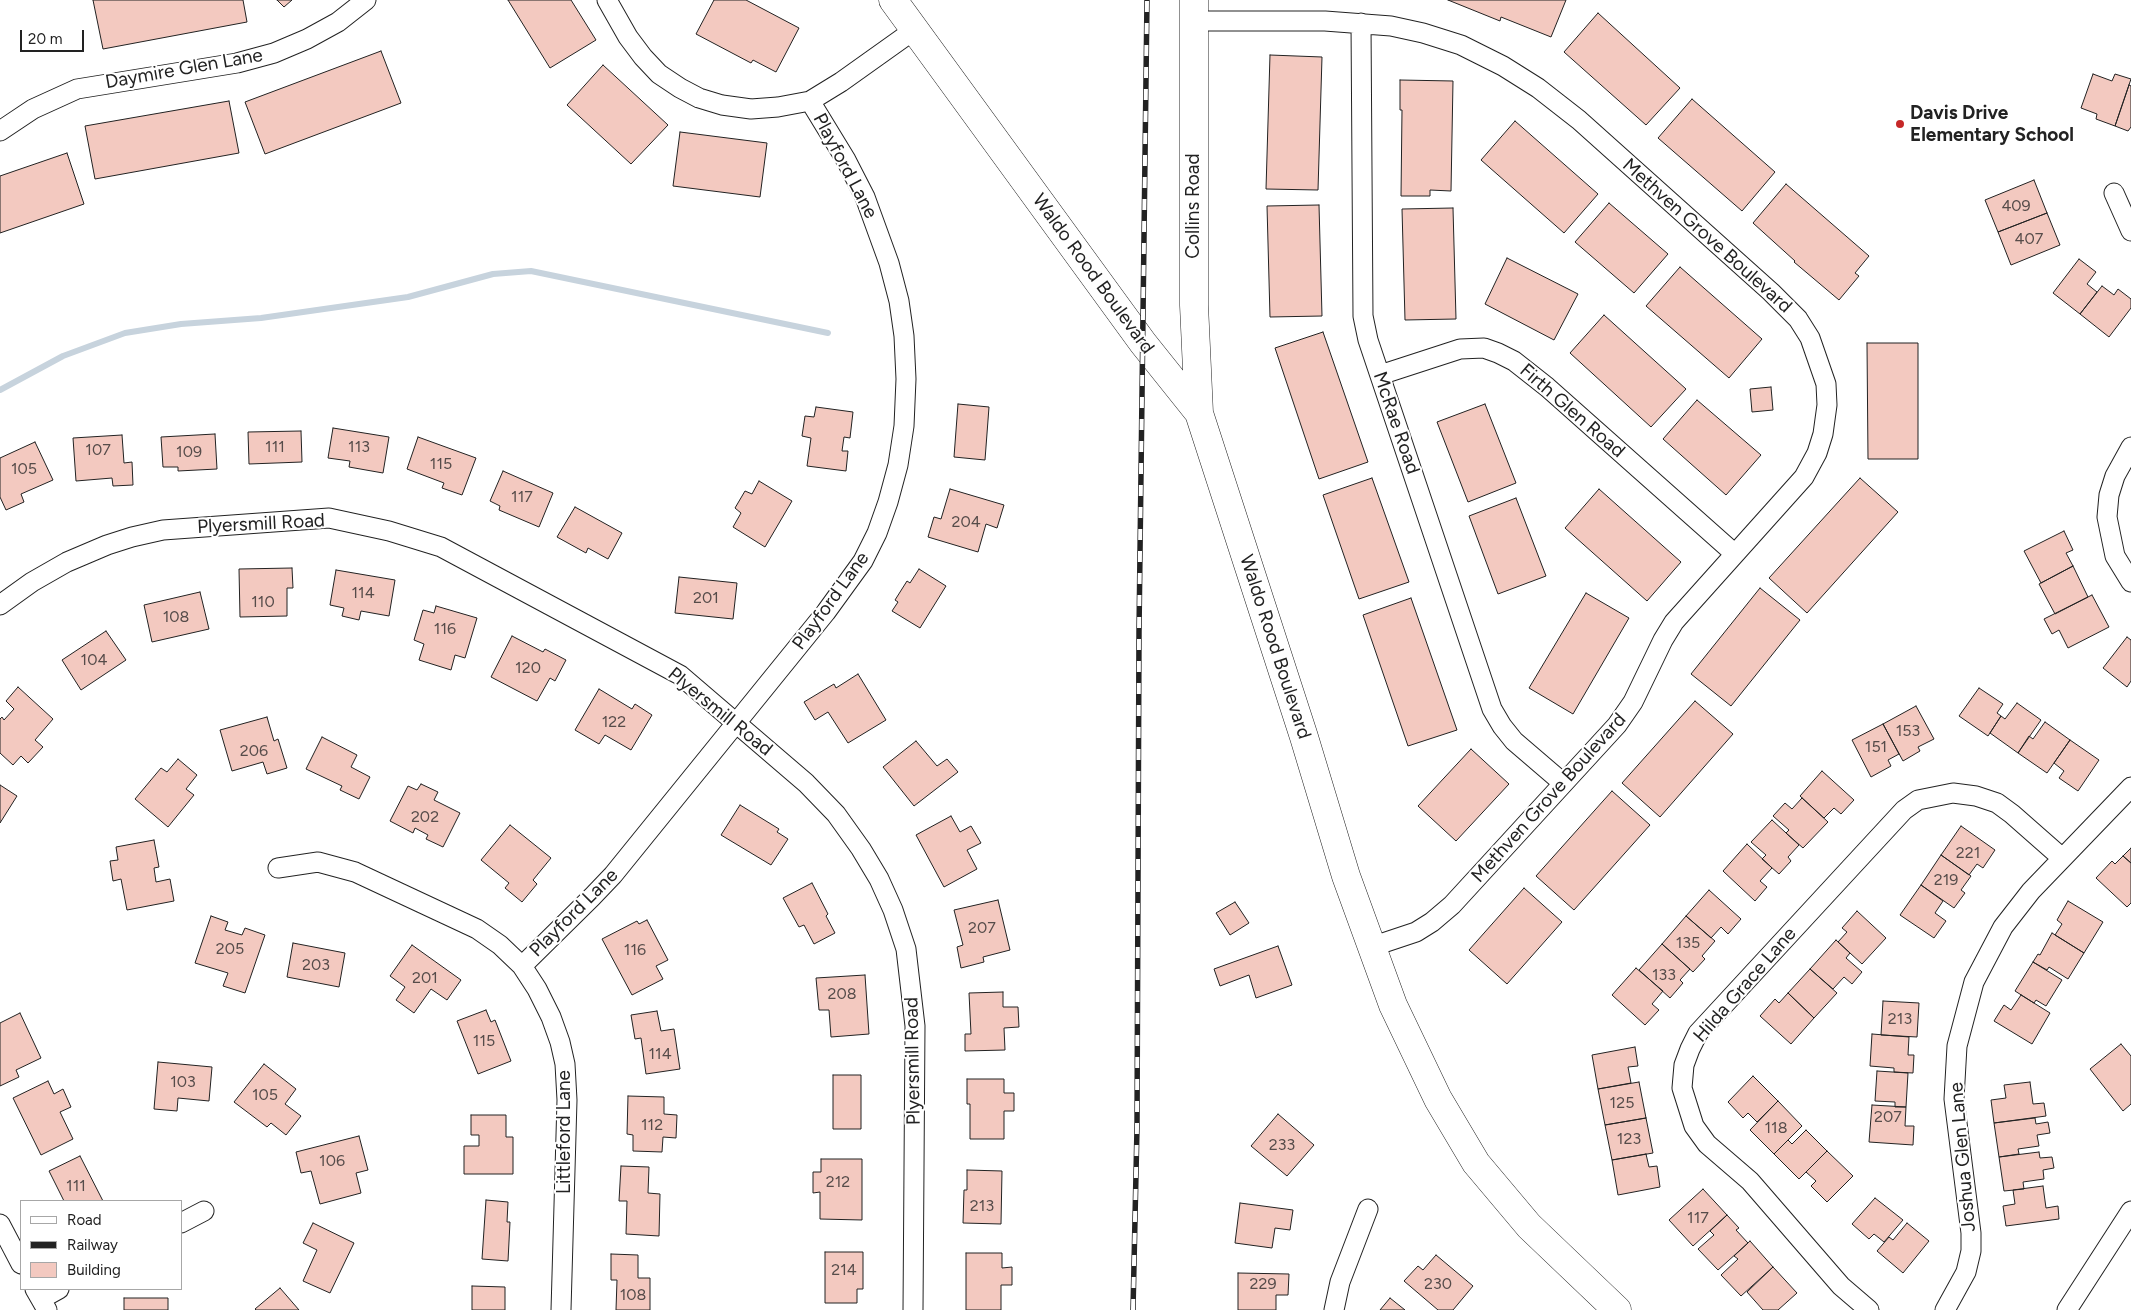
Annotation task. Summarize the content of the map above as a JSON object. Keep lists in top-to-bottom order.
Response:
{
  "streets": {
    "street": [
      "Daymire Glen Lane",
      "Playford Lane",
      "Collins Road",
      "Methven Grove Boulevard",
      "Waldo Rood Boulevard",
      "Firth Glen Road",
      "McRae Road",
      "Plyersmill Road",
      "Hilda Grace Lane",
      "Littleford Lane",
      "Joshua Glen Lane"
    ]
  },
  "crossings": [
    ["Playford Lane", "Plyersmill Road"],
    ["Playford Lane", "Littleford Lane"],
    ["Collins Road", "Methven Grove Boulevard"],
    ["Collins Road", "Waldo Rood Boulevard"],
    ["Methven Grove Boulevard", "Waldo Rood Boulevard"],
    ["Methven Grove Boulevard", "Firth Glen Road"],
    ["Methven Grove Boulevard", "McRae Road"],
    ["Firth Glen Road", "McRae Road"],
    ["Hilda Grace Lane", "Joshua Glen Lane"]
  ],
  "places": ["Davis Drive Elementary School"],
  "house_numbers": [
    "409",
    "407",
    "111",
    "113",
    "107",
    "109",
    "115",
    "105",
    "117",
    "204",
    "114",
    "201",
    "110",
    "108",
    "116",
    "104",
    "120",
    "122",
    "153",
    "151",
    "206",
    "202",
    "221",
    "219",
    "207",
    "135",
    "205",
    "116",
    "203",
    "133",
    "201",
    "208",
    "213",
    "115",
    "114",
    "103",
    "105",
    "125",
    "207",
    "112",
    "118",
    "123",
    "233",
    "106",
    "212",
    "111",
    "213",
    "117",
    "214",
    "229",
    "230",
    "108"
  ],
  "legend": ["Road", "Railway", "Building"],
  "scale_bar": "20 m"
}
